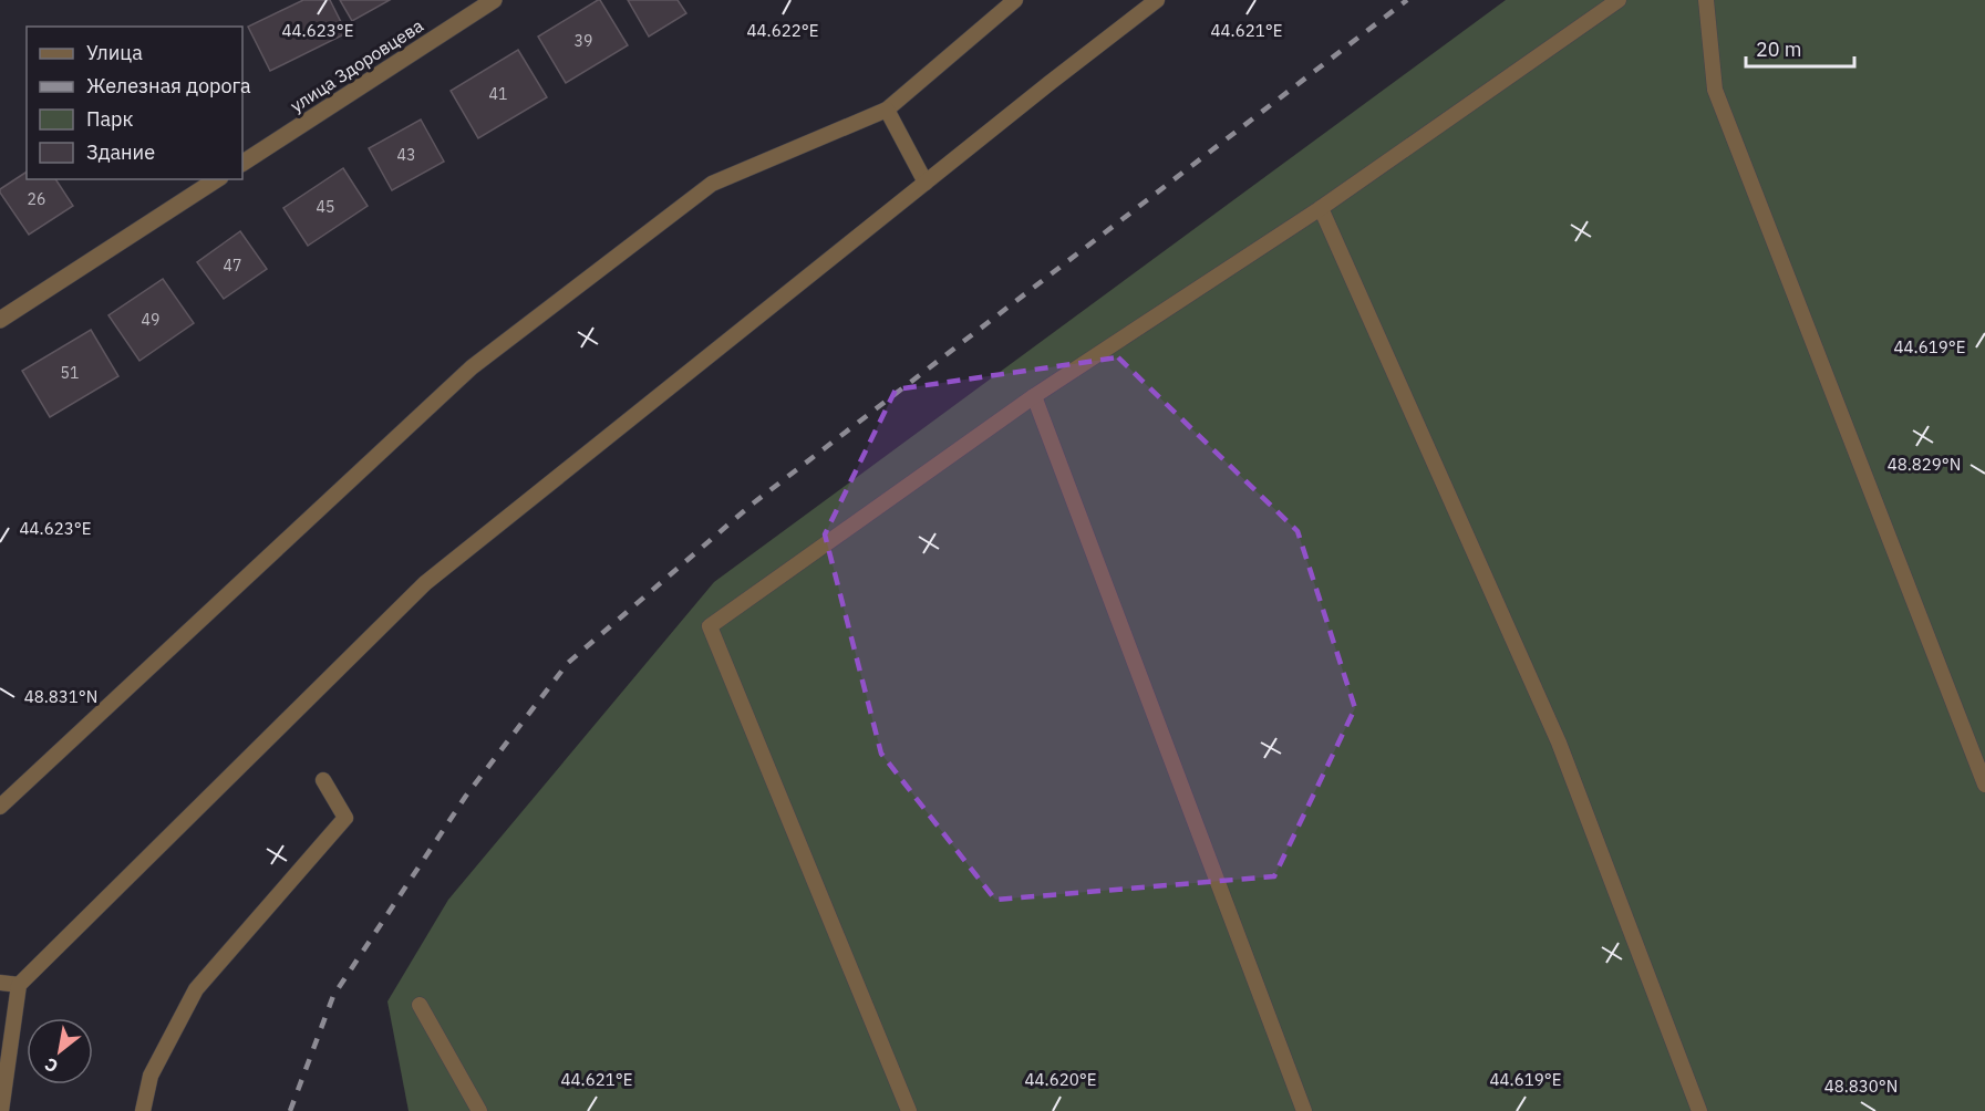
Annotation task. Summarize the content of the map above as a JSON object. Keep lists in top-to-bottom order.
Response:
{
  "streets": {
    "street": ["улица Здоровцева"]
  },
  "house_numbers": [
    "39",
    "41",
    "43",
    "26",
    "45",
    "47",
    "49",
    "51"
  ],
  "legend": [
    "Улица",
    "Железная дорога",
    "Парк",
    "Здание"
  ],
  "scale_bar": "20 m",
  "north": "bottom left",
  "coordinates": [
    "44.623°E",
    "44.622°E",
    "44.621°E",
    "44.619°E",
    "48.829°N",
    "48.831°N",
    "44.620°E",
    "48.830°N"
  ]
}
